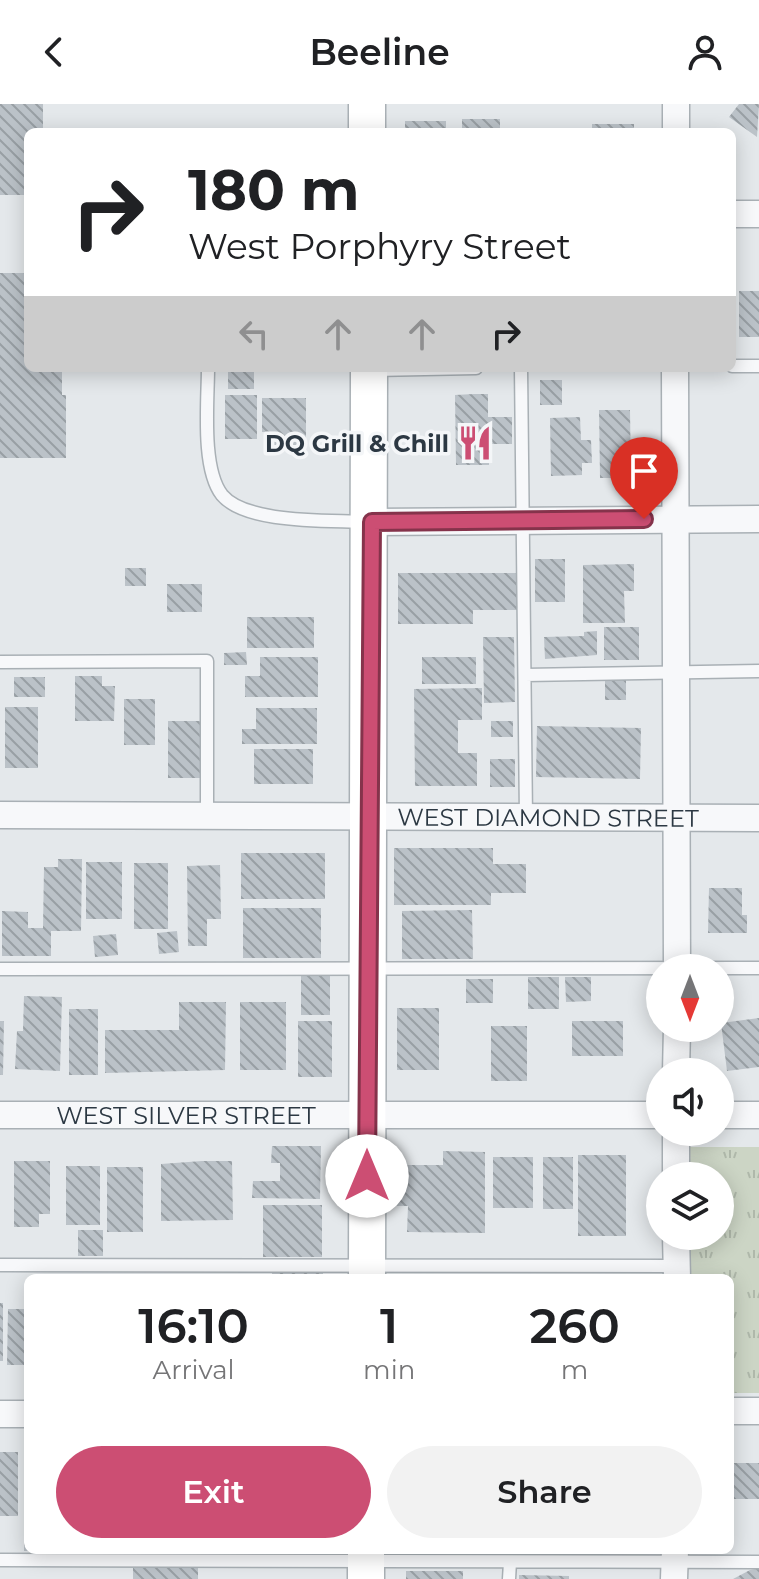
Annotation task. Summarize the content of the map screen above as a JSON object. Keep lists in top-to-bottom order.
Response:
{
  "streets": {
    "street": ["WEST DIAMOND STREET", "WEST SILVER STREET"]
  },
  "places": {
    "restaurant": ["DQ Grill & Chill"]
  },
  "north": "bottom",
  "page": {
    "header": "Beeline",
    "turn": ["180 m", "West Porphyry Street"],
    "eta": [
      "16:10",
      "Arrival",
      "1",
      "min",
      "260",
      "m"
    ],
    "buttons": ["Exit", "Share"]
  }
}
